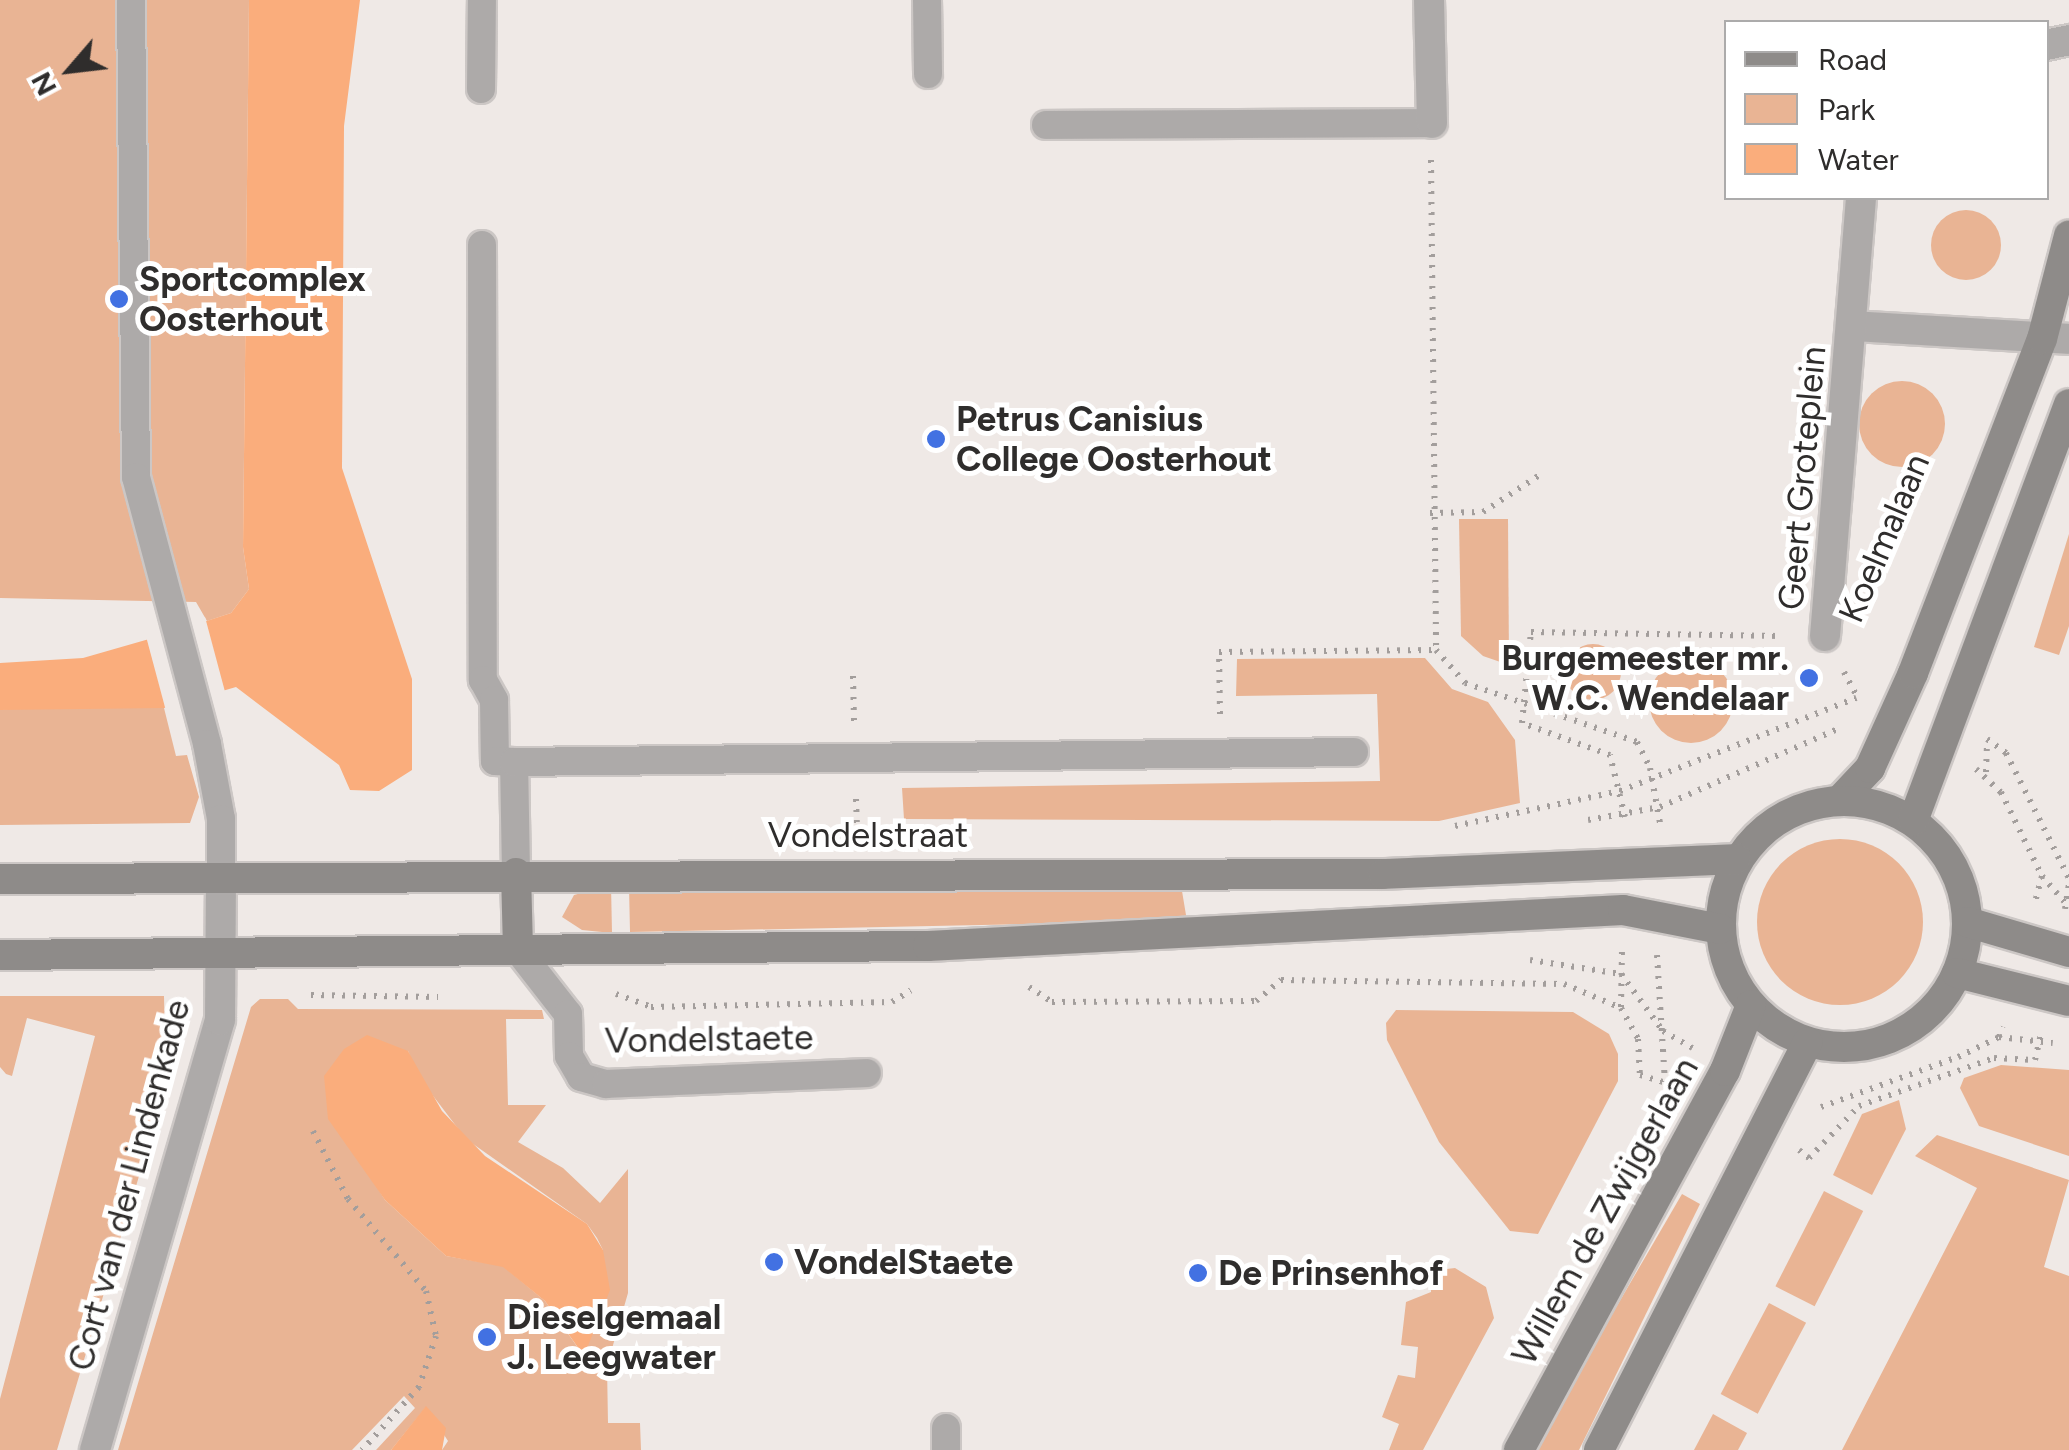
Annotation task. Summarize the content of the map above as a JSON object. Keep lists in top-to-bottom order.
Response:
{
  "streets": {
    "street": [
      "Geert Groteplein",
      "Koelmalaan",
      "Vondelstraat",
      "Cort van der Lindenkade",
      "Willem de Zwijgerlaan"
    ],
    "lane": ["Vondelstaete"]
  },
  "crossings": [
    ["Geert Groteplein", "Koelmalaan"],
    ["Koelmalaan", "Vondelstraat"],
    ["Koelmalaan", "Willem de Zwijgerlaan"],
    ["Vondelstraat", "Cort van der Lindenkade"],
    ["Vondelstraat", "Willem de Zwijgerlaan"]
  ],
  "places": [
    "Sportcomplex Oosterhout",
    "Petrus Canisius College Oosterhout",
    "Burgemeester mr. W.C. Wendelaar",
    "VondelStaete",
    "De Prinsenhof",
    "Dieselgemaal J. Leegwater"
  ],
  "legend": ["Road", "Park", "Water"],
  "north": "bottom left"
}
